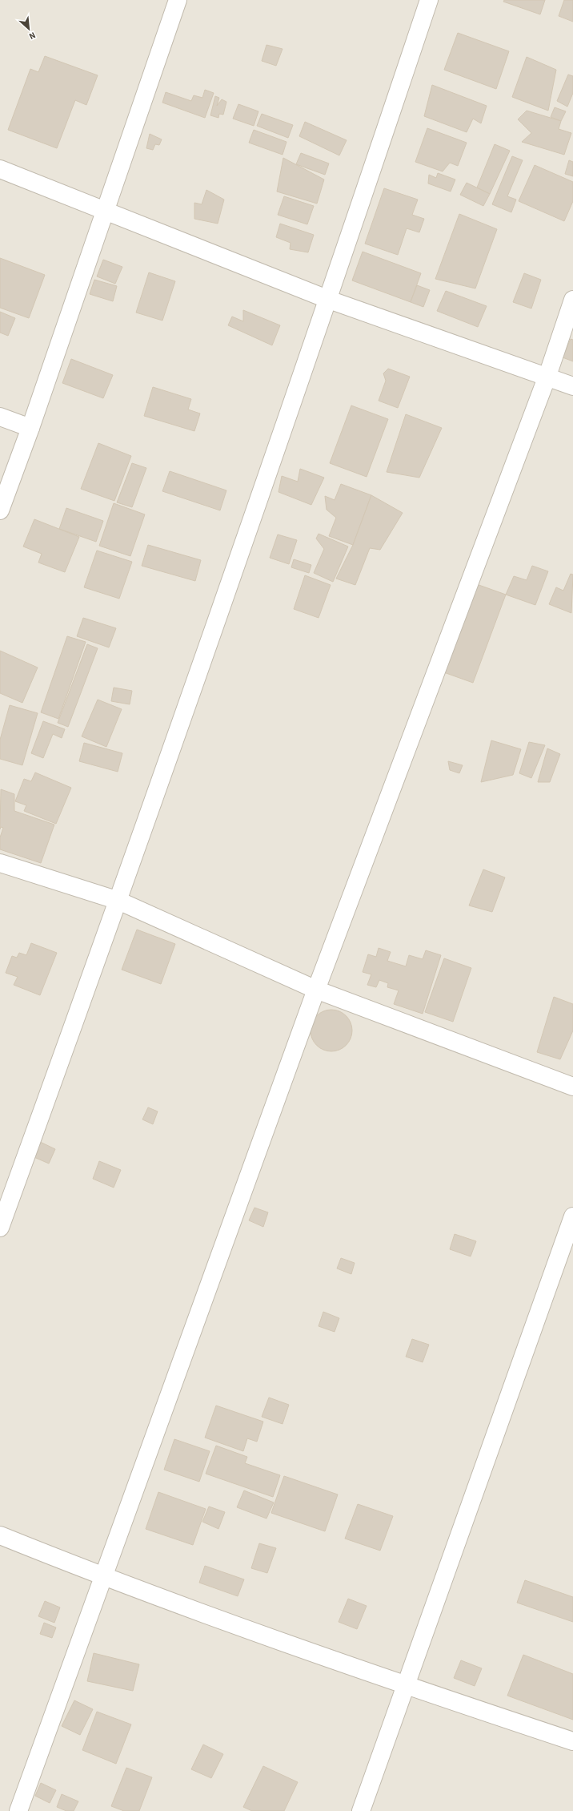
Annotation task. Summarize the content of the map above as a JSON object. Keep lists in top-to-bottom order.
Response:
{
  "north": "bottom right"
}
